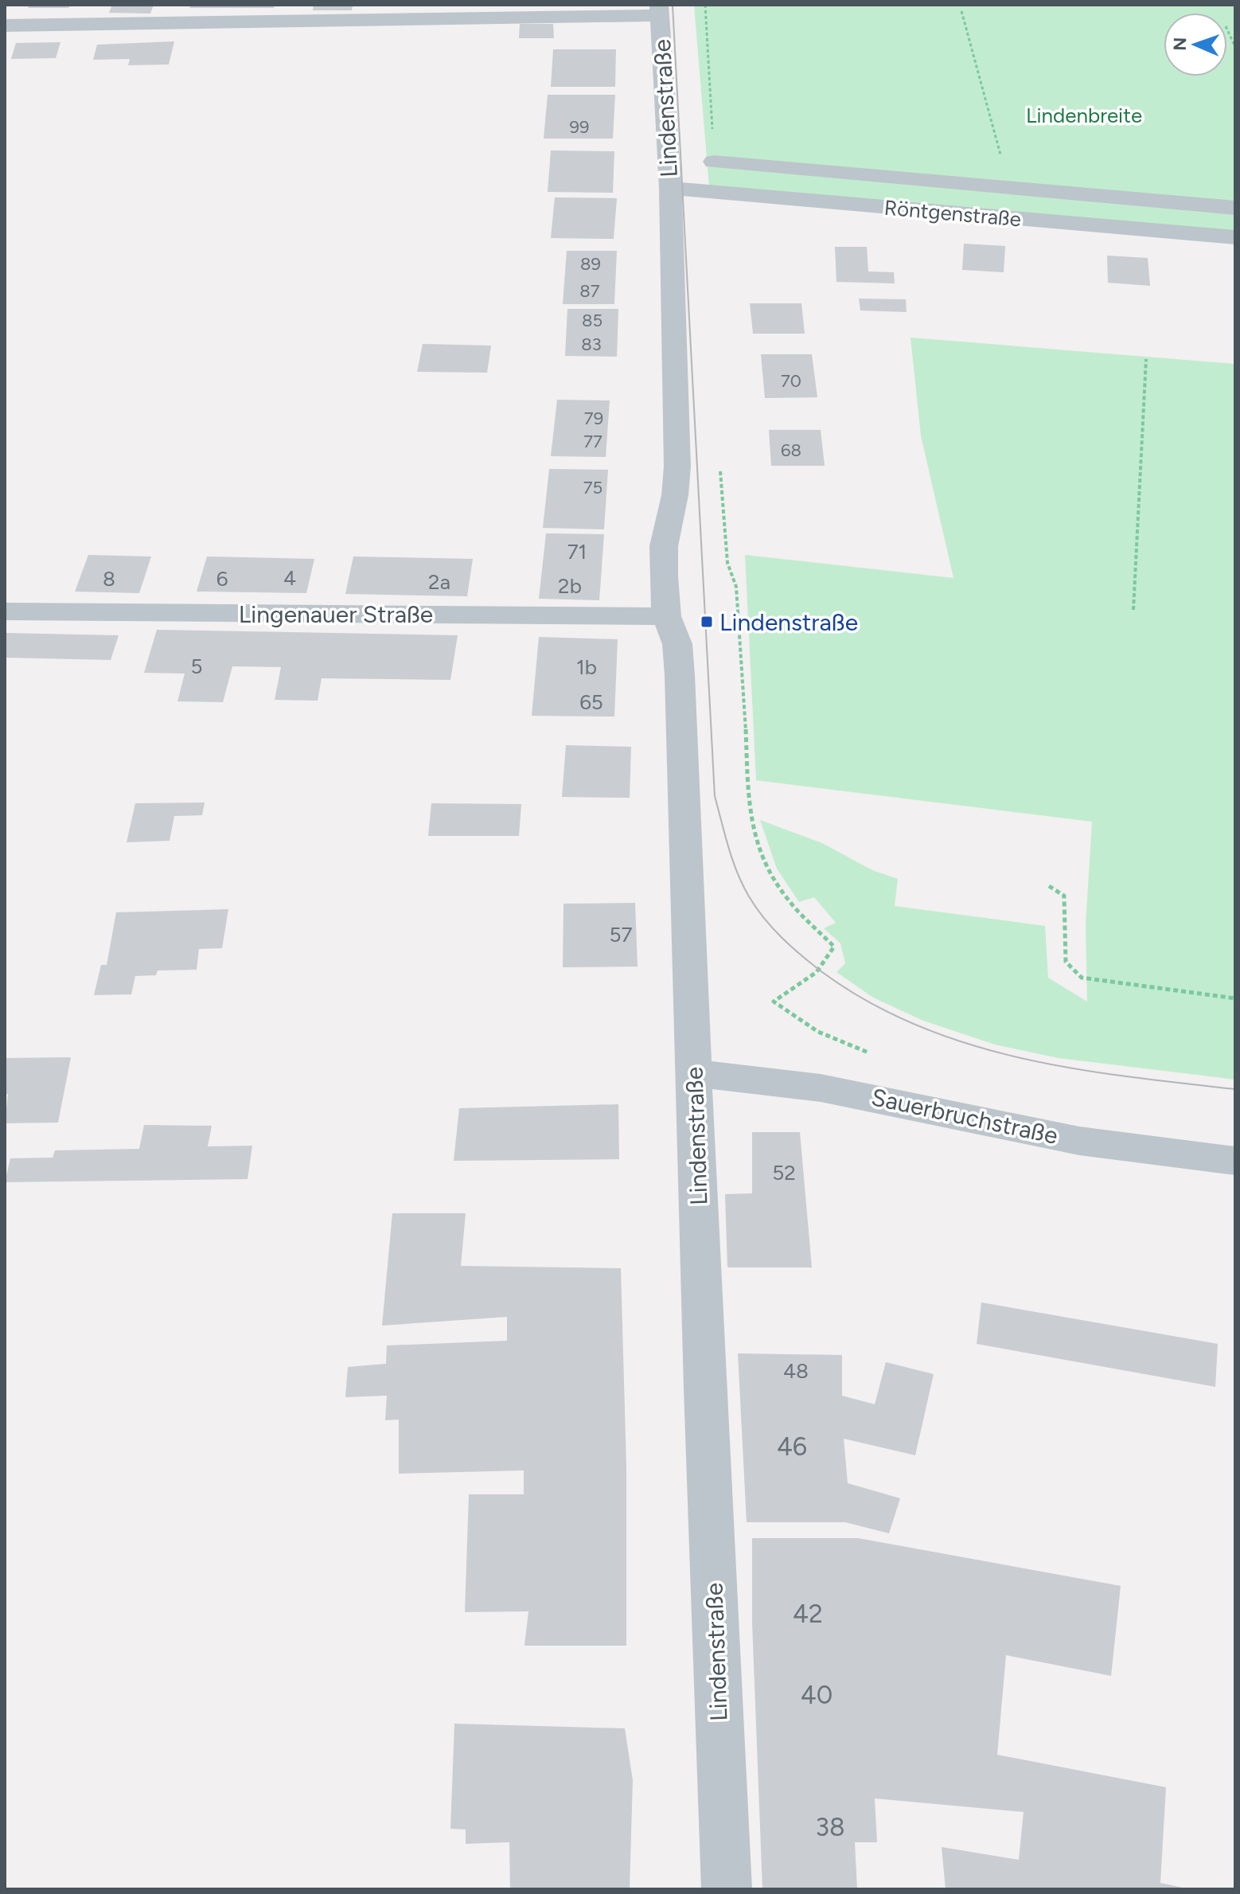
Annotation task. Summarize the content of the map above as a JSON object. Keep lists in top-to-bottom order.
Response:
{
  "streets": {
    "street": [
      "Lindenstraße",
      "Röntgenstraße",
      "Lingenauer Straße",
      "Sauerbruchstraße"
    ]
  },
  "crossings": [
    ["Lindenstraße", "Röntgenstraße"],
    ["Lindenstraße", "Lingenauer Straße"],
    ["Lindenstraße", "Sauerbruchstraße"]
  ],
  "parks": ["Lindenbreite"],
  "places": {
    "transit": ["Lindenstraße"]
  },
  "house_numbers": [
    "99",
    "89",
    "87",
    "85",
    "83",
    "70",
    "79",
    "77",
    "68",
    "75",
    "71",
    "4",
    "8",
    "6",
    "2a",
    "2b",
    "5",
    "1b",
    "65",
    "57",
    "52",
    "48",
    "46",
    "42",
    "40",
    "38"
  ],
  "north": "left"
}
